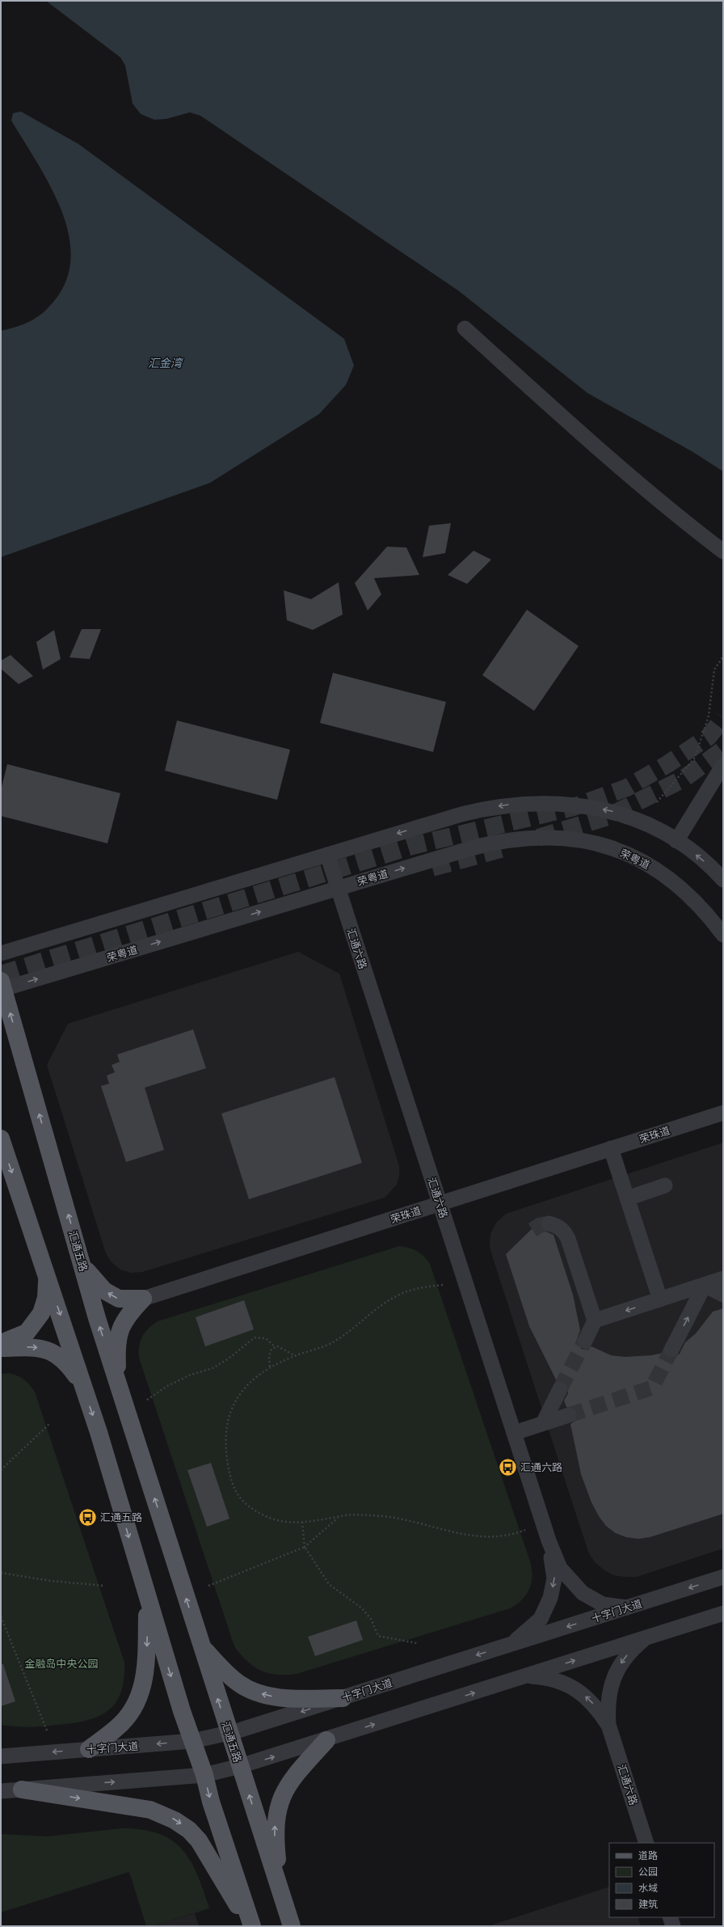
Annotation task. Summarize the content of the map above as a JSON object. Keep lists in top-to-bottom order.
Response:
{
  "streets": {
    "main road": ["汇通五路"],
    "street": [
      "荣粤道",
      "汇通六路",
      "荣珠道",
      "十字门大道"
    ]
  },
  "crossings": [
    ["荣粤道", "汇通六路"],
    ["荣粤道", "汇通五路"],
    ["汇通六路", "荣珠道"],
    ["汇通六路", "十字门大道"],
    ["汇通五路", "十字门大道"]
  ],
  "water": ["汇金湾"],
  "parks": ["金融岛中央公园"],
  "places": {
    "bus stop": ["汇通六路", "汇通五路"]
  },
  "legend": [
    "道路",
    "公园",
    "水域",
    "建筑"
  ]
}
